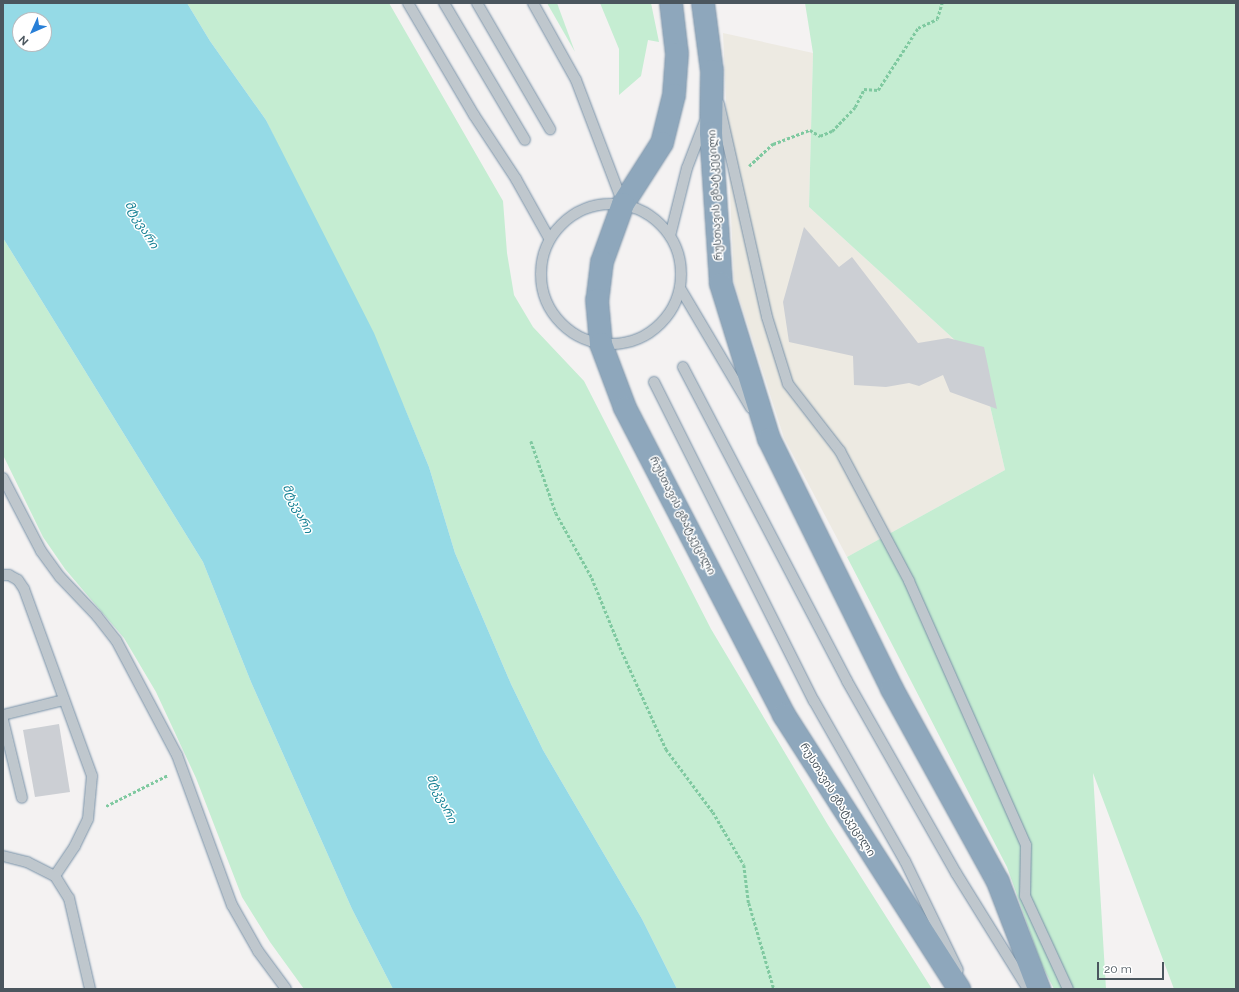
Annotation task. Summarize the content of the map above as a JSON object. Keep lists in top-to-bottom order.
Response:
{
  "streets": {
    "highway": ["რუსთავის გზატკეცილი"]
  },
  "water": ["მტკვარი"],
  "scale_bar": "20 m",
  "north": "bottom left"
}
